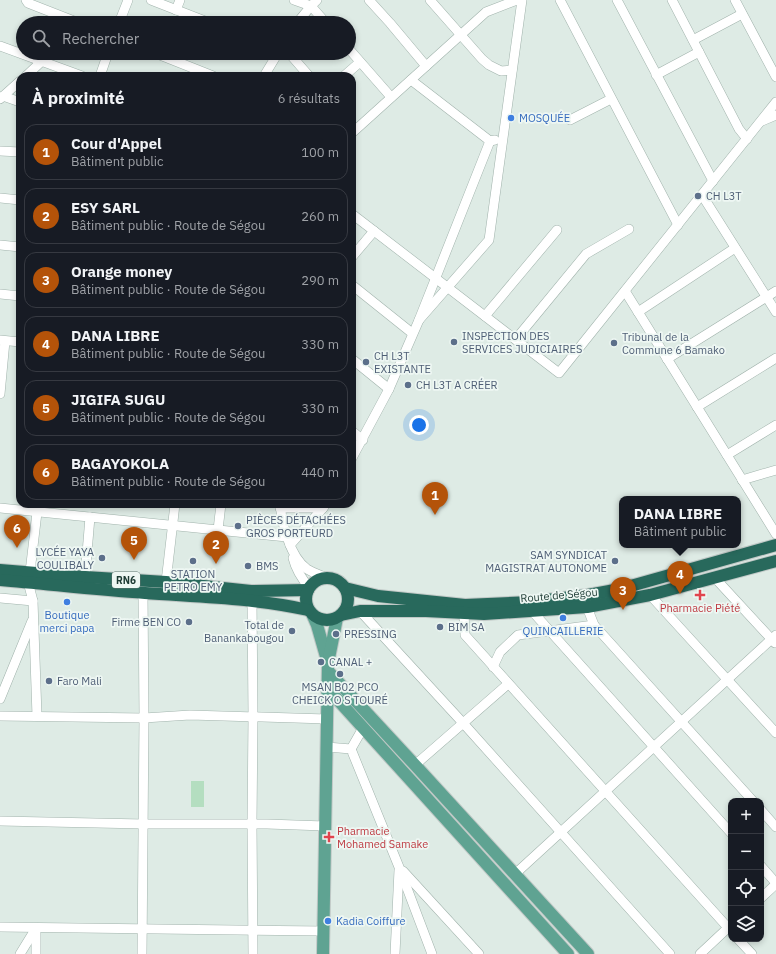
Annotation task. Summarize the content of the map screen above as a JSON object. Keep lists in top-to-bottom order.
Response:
{
  "streets": {
    "highway": ["RN6", "Route de Ségou"]
  },
  "places": {
    "other": [
      "MOSQUÉE",
      "CH L3T",
      "INSPECTION DES SERVICES JUDICIAIRES",
      "Tribunal de la Commune 6 Bamako",
      "CH L3T EXISTANTE",
      "CH L3T A CRÉER",
      "PIÈCES DÉTACHÉES GROS PORTEURD",
      "LYCÉE YAYA COULIBALY",
      "STATION PETRO EMY",
      "SAM SYNDICAT MAGISTRAT AUTONOME",
      "BMS",
      "Boutique merci papa",
      "QUINCAILLERIE",
      "Firme BEN CO",
      "BIM SA",
      "Total de Banankabougou",
      "PRESSING",
      "CANAL +",
      "MSAN B02 PCO CHEICK O S TOURÉ",
      "Faro Mali",
      "Kadia Coiffure"
    ],
    "health": ["Pharmacie Piété", "Pharmacie Mohamed Samake"]
  },
  "page": {
    "search": "Rechercher",
    "heading": ["À proximité", "6 résultats"],
    "list": [
      {
        "mark": "1",
        "name": "Cour d'Appel",
        "note": "Bâtiment public",
        "value": "100 m"
      },
      {
        "mark": "2",
        "name": "ESY SARL",
        "note": "Bâtiment public · Route de Ségou",
        "value": "260 m"
      },
      {
        "mark": "3",
        "name": "Orange money",
        "note": "Bâtiment public · Route de Ségou",
        "value": "290 m"
      },
      {
        "mark": "4",
        "name": "DANA LIBRE",
        "note": "Bâtiment public · Route de Ségou",
        "value": "330 m"
      },
      {
        "mark": "5",
        "name": "JIGIFA SUGU",
        "note": "Bâtiment public · Route de Ségou",
        "value": "330 m"
      },
      {
        "mark": "6",
        "name": "BAGAYOKOLA",
        "note": "Bâtiment public · Route de Ségou",
        "value": "440 m"
      }
    ],
    "pins": [
      "1",
      "6",
      "5",
      "2",
      "4",
      "3"
    ],
    "popup": ["DANA LIBRE", "Bâtiment public"],
    "map_buttons": ["+", "−"]
  }
}
